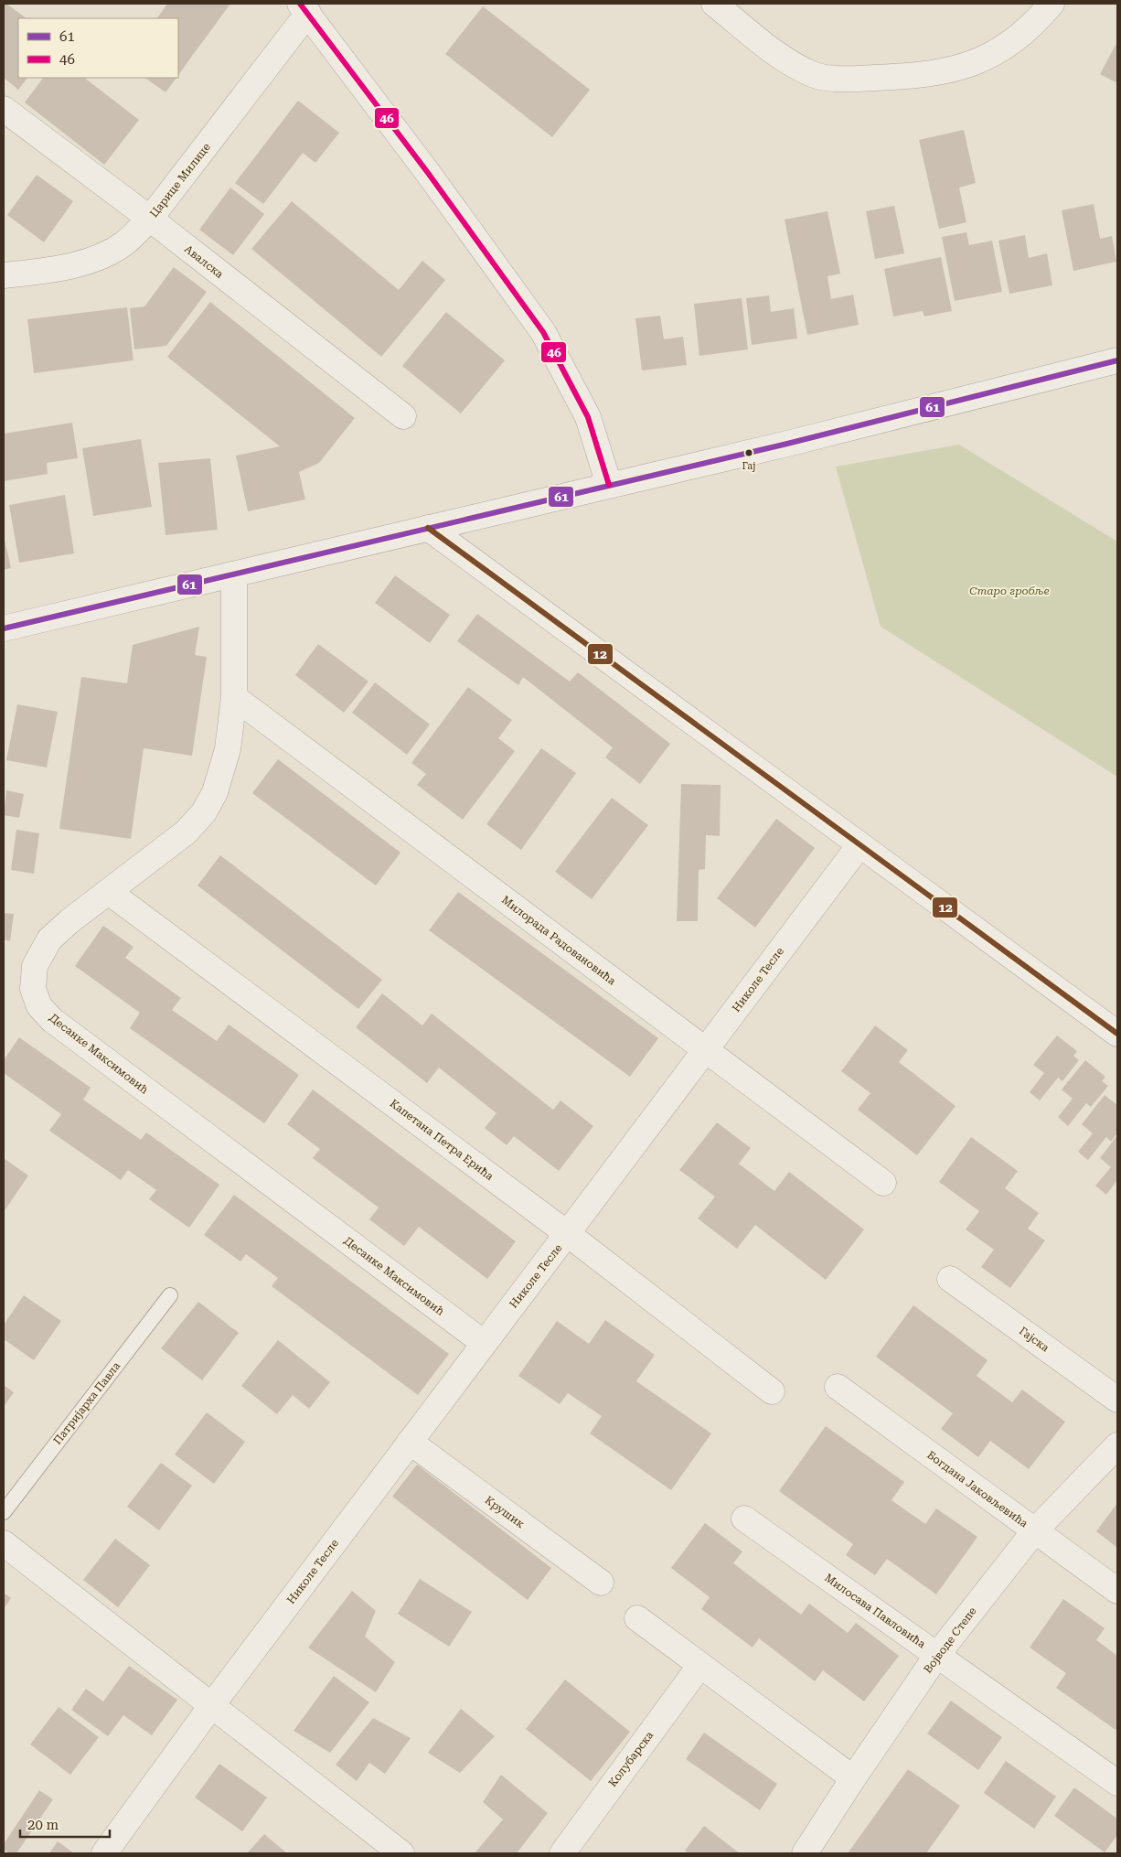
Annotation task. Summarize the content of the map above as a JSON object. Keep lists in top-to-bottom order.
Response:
{
  "streets": {
    "street": [
      "Царице Милице",
      "Авалска",
      "Милорада Радовановића",
      "Николе Тесле",
      "Десанке Максимовић",
      "Капетана Петра Ерића",
      "Гајска",
      "Богдана Јаковљевића",
      "Крушик",
      "Милосава Павловића",
      "Војводе Степе",
      "Колубарска"
    ],
    "lane": ["Патријарха Павла"]
  },
  "crossings": [
    ["Царице Милице", "Авалска"],
    ["Милорада Радовановића", "Николе Тесле"],
    ["Милорада Радовановића", "Десанке Максимовић"],
    ["Николе Тесле", "Десанке Максимовић"],
    ["Николе Тесле", "Капетана Петра Ерића"],
    ["Николе Тесле", "Крушик"],
    ["Десанке Максимовић", "Капетана Петра Ерића"],
    ["Богдана Јаковљевића", "Војводе Степе"],
    ["Милосава Павловића", "Војводе Степе"]
  ],
  "parks": ["Старо гробље"],
  "places": ["Гај"],
  "lines": ["transit line 46", "transit line 61", "transit line 12"],
  "legend": ["61", "46"],
  "scale_bar": "20 m"
}
